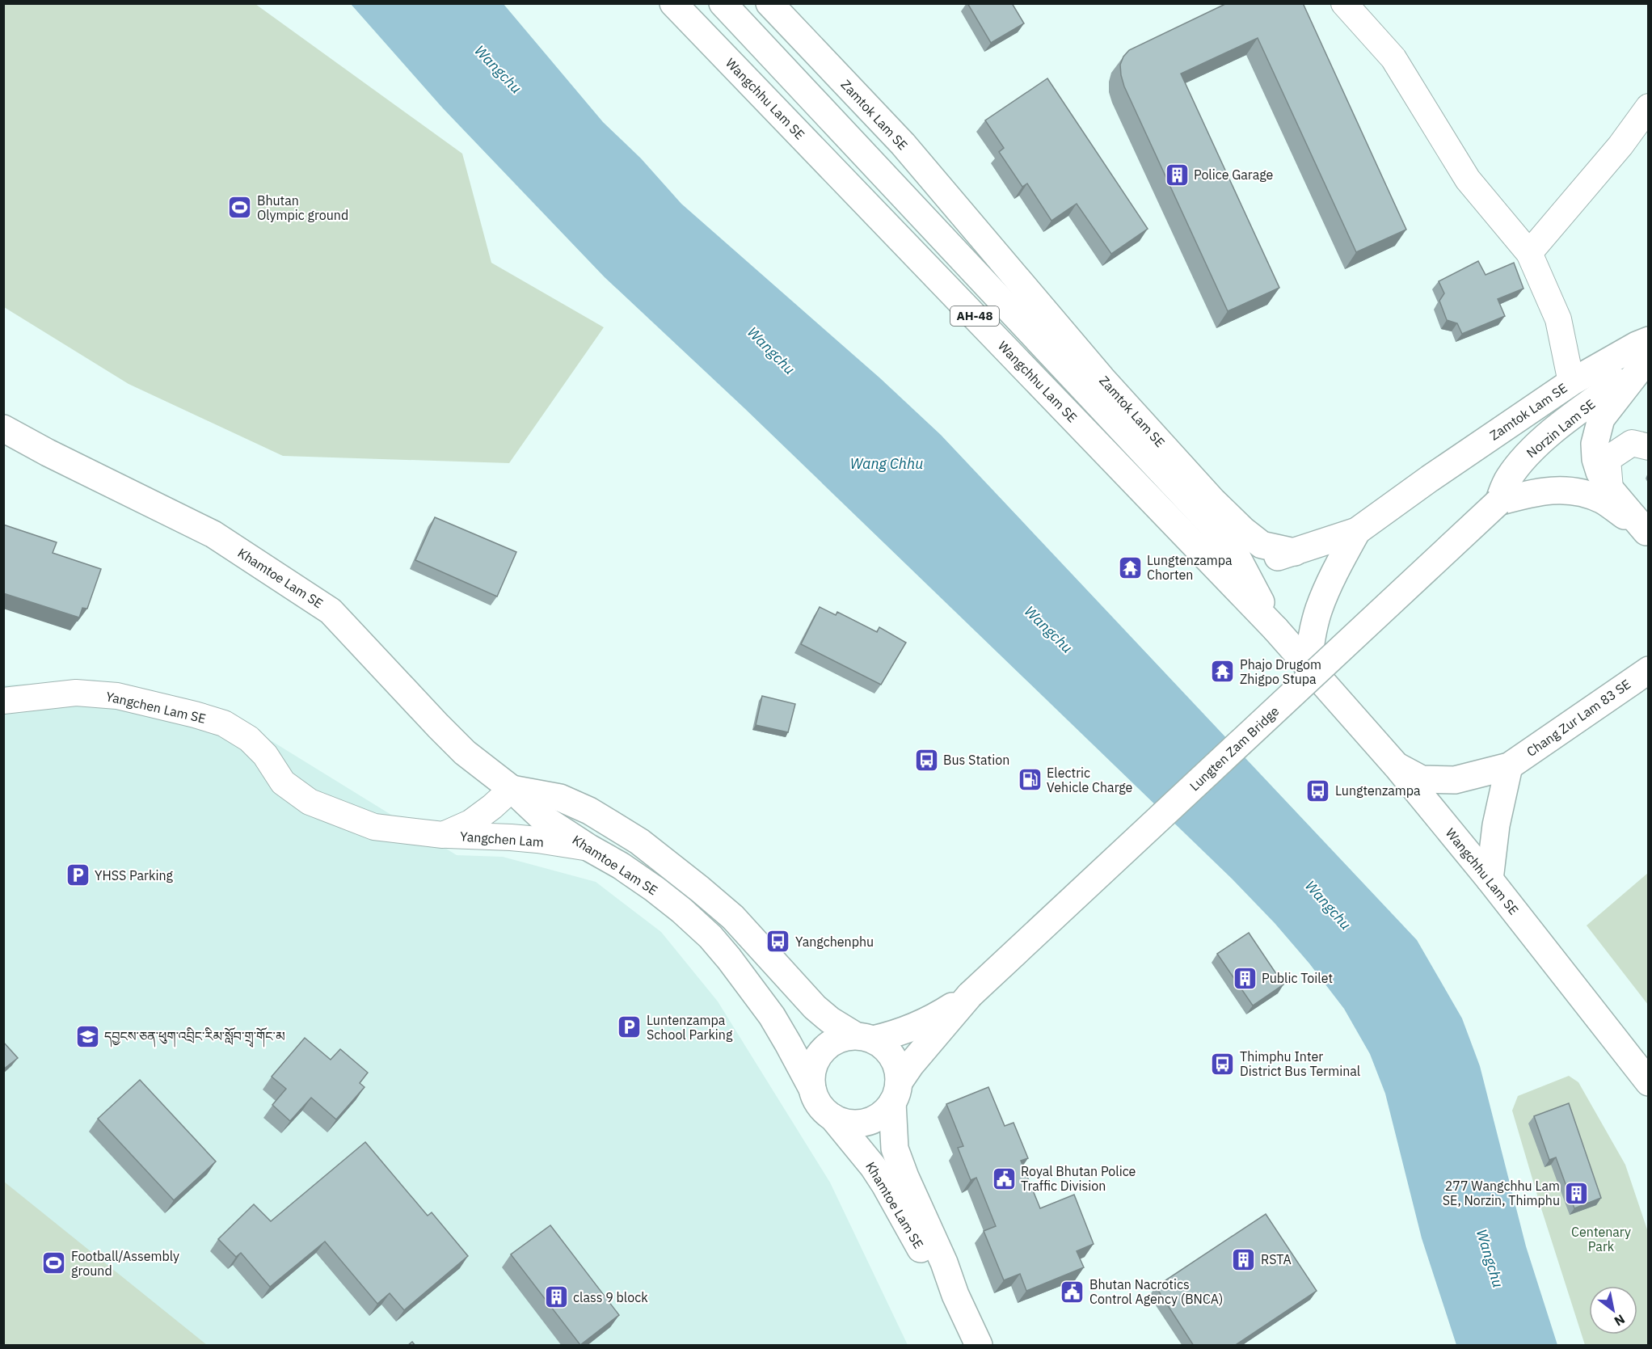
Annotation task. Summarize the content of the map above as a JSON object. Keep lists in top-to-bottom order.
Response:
{
  "streets": {
    "main road": [
      "Wangchhu Lam SE",
      "Zamtok Lam SE",
      "AH-48",
      "Norzin Lam SE",
      "Khamtoe Lam SE",
      "Chang Zur Lam 83 SE",
      "Lungten Zam Bridge"
    ],
    "street": ["Yangchen Lam SE", "Yangchen Lam"]
  },
  "crossings": [
    ["Wangchhu Lam SE", "Chang Zur Lam 83 SE"],
    ["Norzin Lam SE", "Lungten Zam Bridge"],
    ["Khamtoe Lam SE", "Yangchen Lam"],
    ["Yangchen Lam SE", "Yangchen Lam"]
  ],
  "water": ["Wangchu", "Wang Chhu"],
  "parks": ["Centenary Park"],
  "places": {
    "building": [
      "Police Garage",
      "Public Toilet",
      "277 Wangchhu Lam SE, Norzin, Thimphu",
      "RSTA",
      "class 9 block"
    ],
    "sports": ["Bhutan Olympic ground", "Football/Assembly ground"],
    "temple": ["Lungtenzampa Chorten", "Phajo Drugom Zhigpo Stupa"],
    "bus stop": [
      "Bus Station",
      "Lungtenzampa",
      "Yangchenphu",
      "Thimphu Inter District Bus Terminal"
    ],
    "fuel station": ["Electric Vehicle Charge"],
    "parking": ["YHSS Parking", "Luntenzampa School Parking"],
    "school or university": ["དབྱངས་ཅན་ཕུག་འབྲིང་རིམ་སློབ་གྲྭ་གོང་མ"],
    "public building": ["Royal Bhutan Police Traffic Division", "Bhutan Nacrotics Control Agency (BNCA)"]
  },
  "north": "bottom right"
}
